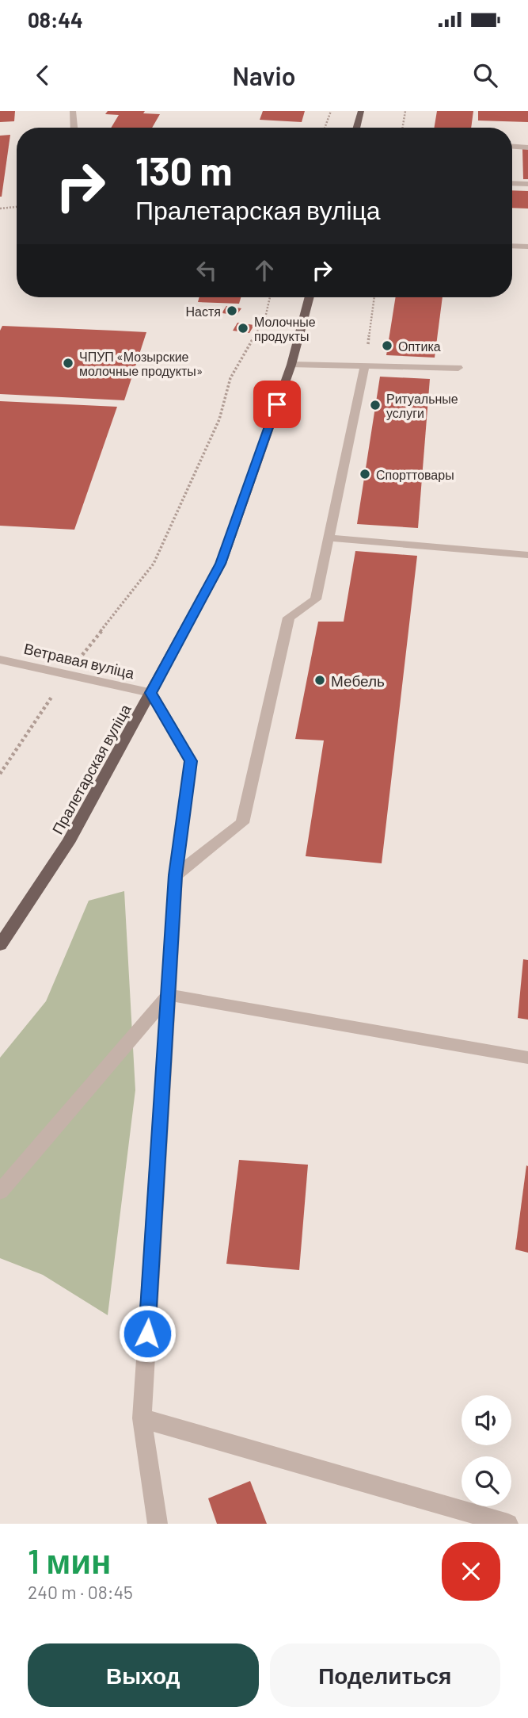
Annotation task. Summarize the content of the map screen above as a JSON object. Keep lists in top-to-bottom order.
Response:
{
  "streets": {
    "main road": ["Пралетарская вуліца"],
    "street": ["Ветравая вуліца"]
  },
  "crossings": [
    ["Ветравая вуліца", "Пралетарская вуліца"]
  ],
  "places": [
    "Настя",
    "Молочные продукты",
    "Оптика",
    "ЧПУП «Мозырские молочные продукты»",
    "Ритуальные услуги",
    "Спорттовары",
    "Мебель"
  ],
  "page": {
    "status": "08:44",
    "header": "Navio",
    "turn": ["130 m", "Пралетарская вуліца"],
    "heading": ["1 мин", "240 m · 08:45"],
    "buttons": ["Выход", "Поделиться"]
  }
}
